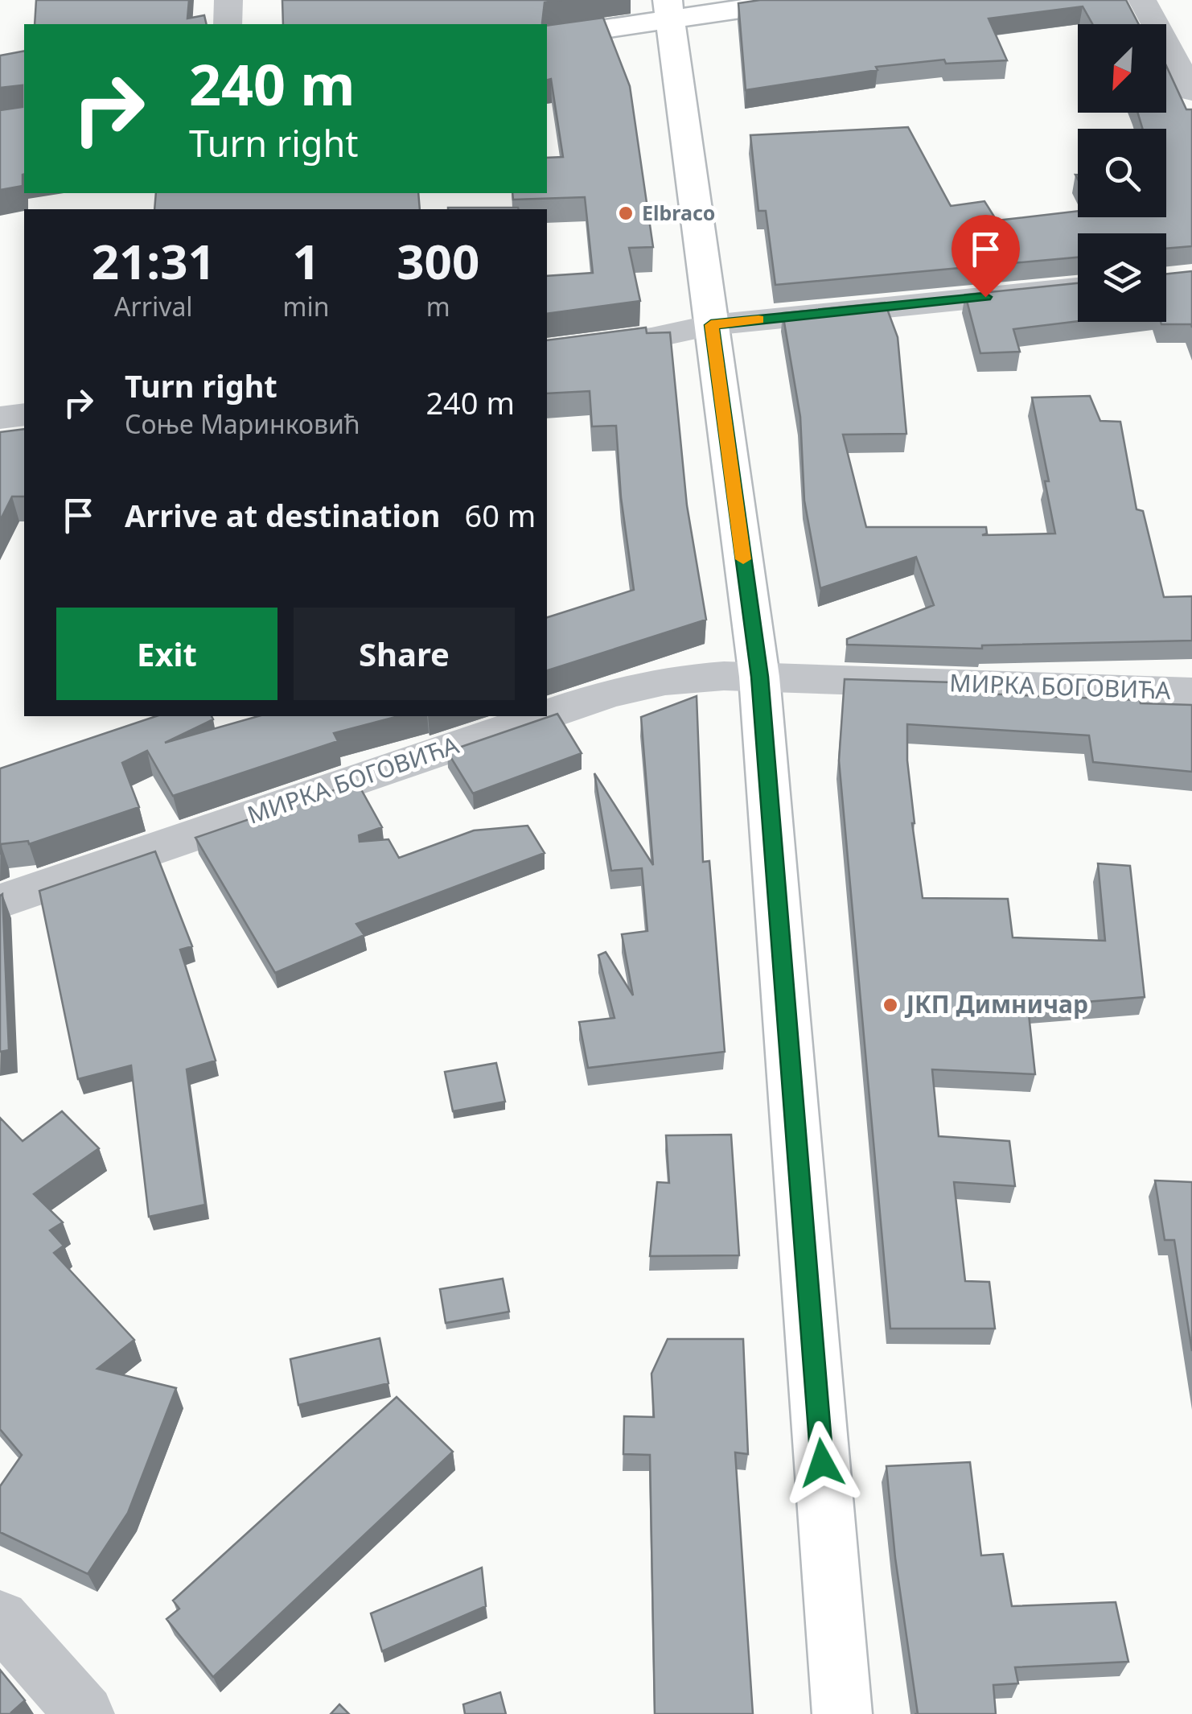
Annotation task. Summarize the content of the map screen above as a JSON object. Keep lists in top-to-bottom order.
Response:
{
  "streets": {
    "street": ["МИРКА БОГОВИЋА"]
  },
  "places": ["Elbraco", "ЈКП Димничар"],
  "north": "bottom left",
  "page": {
    "turn": ["240 m", "Turn right"],
    "eta": [
      "21:31",
      "Arrival",
      "1",
      "min",
      "300",
      "m"
    ],
    "list": [
      {
        "name": "Turn right",
        "note": "Соње Маринковић",
        "value": "240 m"
      },
      {
        "name": "Arrive at destination",
        "value": "60 m"
      }
    ],
    "buttons": ["Exit", "Share"]
  }
}
